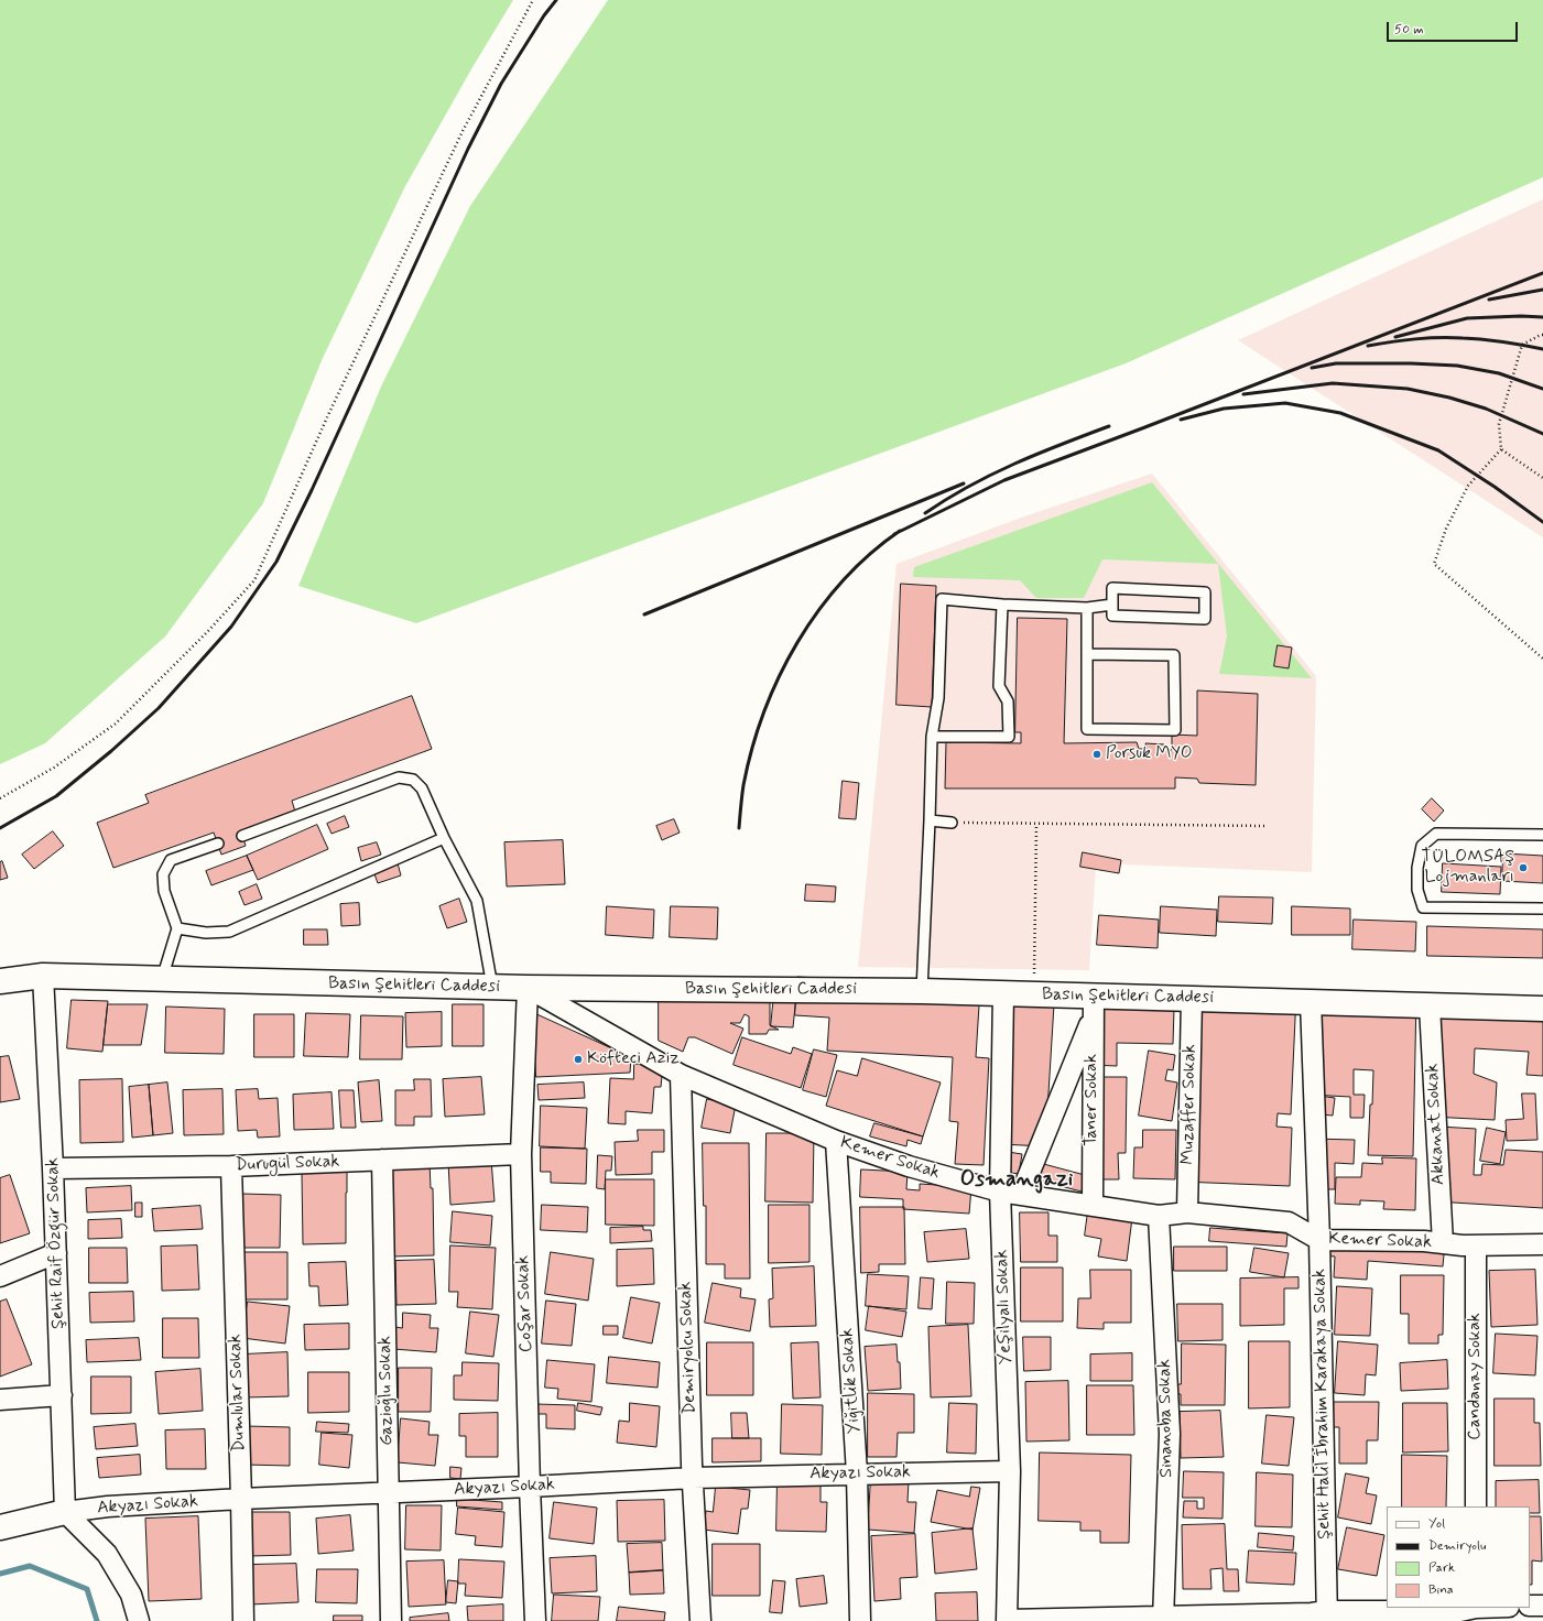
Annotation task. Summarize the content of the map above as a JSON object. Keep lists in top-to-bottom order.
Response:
{
  "streets": {
    "main road": ["Basın Şehitleri Caddesi", "Akyazı Sokak"],
    "street": [
      "Taner Sokak",
      "Muzaffer Sokak",
      "Akkanat Sokak",
      "Kemer Sokak",
      "Durugül Sokak",
      "Şehit Raif Özgür Sokak",
      "Coşar Sokak",
      "Yeşilyalı Sokak",
      "Demiryolcu Sokak",
      "Candanay Sokak",
      "Yiğitlik Sokak",
      "Gazioğlu Sokak",
      "Dumlular Sokak",
      "Şehit Halil İbrahim Karakaya Sokak",
      "Sinanoba Sokak"
    ]
  },
  "crossings": [
    ["Basın Şehitleri Caddesi", "Taner Sokak"],
    ["Basın Şehitleri Caddesi", "Muzaffer Sokak"],
    ["Basın Şehitleri Caddesi", "Akkanat Sokak"],
    ["Basın Şehitleri Caddesi", "Kemer Sokak"],
    ["Basın Şehitleri Caddesi", "Şehit Raif Özgür Sokak"],
    ["Basın Şehitleri Caddesi", "Coşar Sokak"],
    ["Basın Şehitleri Caddesi", "Yeşilyalı Sokak"],
    ["Basın Şehitleri Caddesi", "Şehit Halil İbrahim Karakaya Sokak"],
    ["Taner Sokak", "Kemer Sokak"],
    ["Muzaffer Sokak", "Kemer Sokak"],
    ["Akkanat Sokak", "Kemer Sokak"],
    ["Kemer Sokak", "Coşar Sokak"],
    ["Kemer Sokak", "Yeşilyalı Sokak"],
    ["Kemer Sokak", "Demiryolcu Sokak"],
    ["Kemer Sokak", "Candanay Sokak"],
    ["Kemer Sokak", "Yiğitlik Sokak"],
    ["Kemer Sokak", "Şehit Halil İbrahim Karakaya Sokak"],
    ["Kemer Sokak", "Sinanoba Sokak"],
    ["Durugül Sokak", "Şehit Raif Özgür Sokak"],
    ["Durugül Sokak", "Coşar Sokak"],
    ["Durugül Sokak", "Gazioğlu Sokak"],
    ["Durugül Sokak", "Dumlular Sokak"],
    ["Şehit Raif Özgür Sokak", "Akyazı Sokak"],
    ["Coşar Sokak", "Akyazı Sokak"],
    ["Yeşilyalı Sokak", "Akyazı Sokak"],
    ["Demiryolcu Sokak", "Akyazı Sokak"],
    ["Yiğitlik Sokak", "Akyazı Sokak"],
    ["Gazioğlu Sokak", "Akyazı Sokak"],
    ["Dumlular Sokak", "Akyazı Sokak"]
  ],
  "districts": ["Osmangazi"],
  "places": ["Porsuk MYO", "TÜLOMSAŞ Lojmanları", "Köfteci Aziz"],
  "legend": [
    "Yol",
    "Demiryolu",
    "Park",
    "Bina"
  ],
  "scale_bar": "50 m"
}
